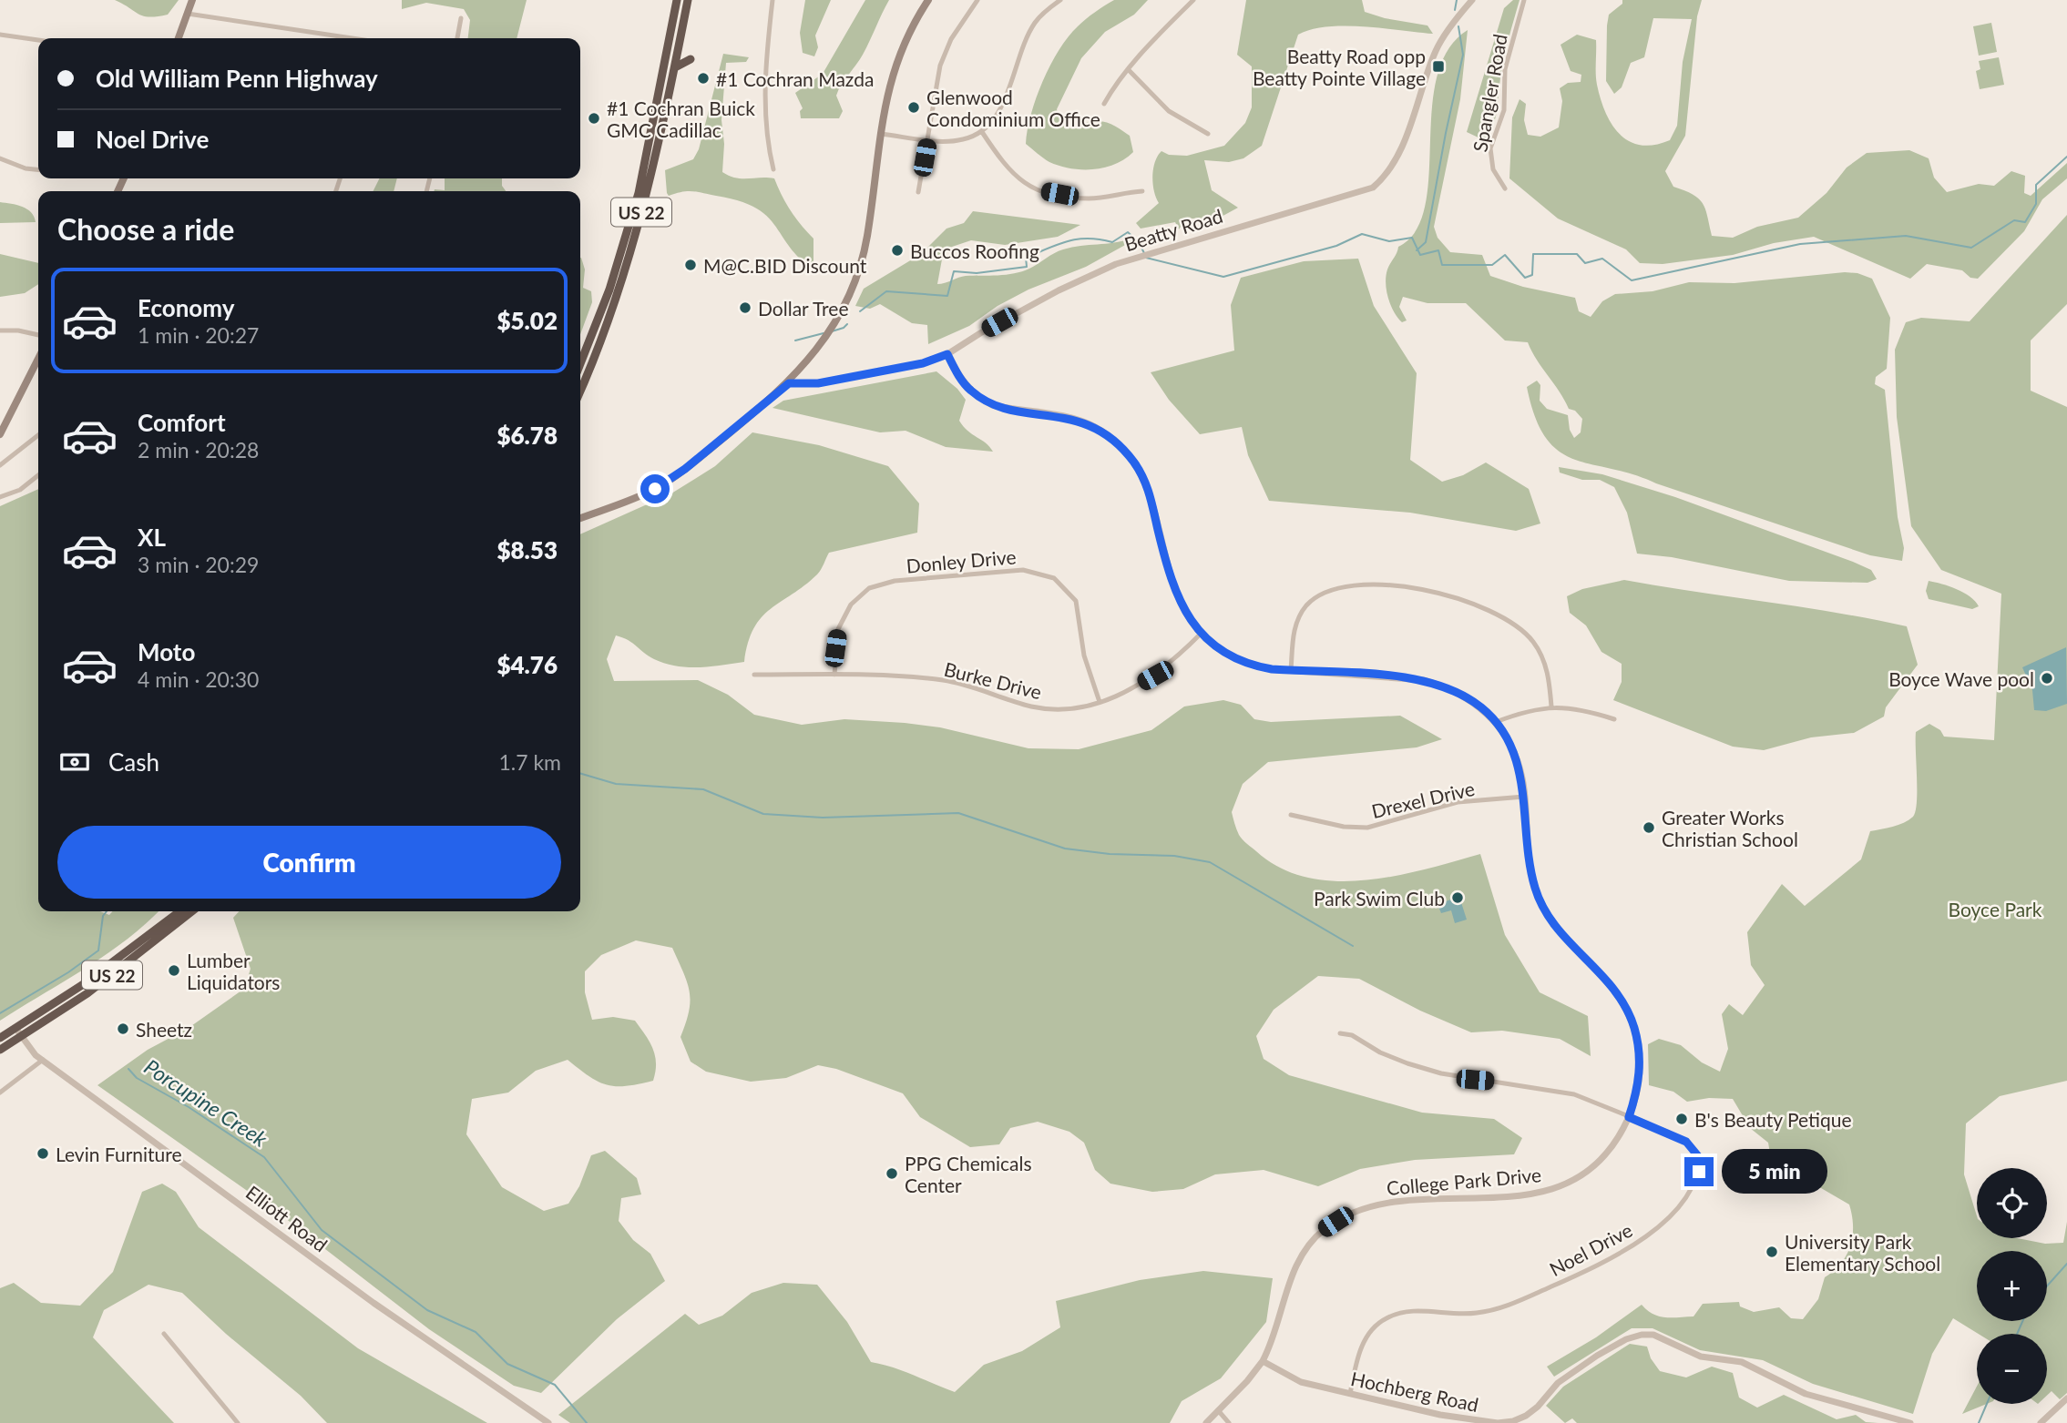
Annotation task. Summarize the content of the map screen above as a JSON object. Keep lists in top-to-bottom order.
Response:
{
  "streets": {
    "highway": ["US 22"],
    "street": [
      "Spangler Road",
      "Beatty Road",
      "Donley Drive",
      "Burke Drive",
      "Drexel Drive",
      "College Park Drive",
      "Elliott Road",
      "Noel Drive",
      "Hochberg Road"
    ]
  },
  "crossings": [
    ["US 22", "Elliott Road"],
    ["Beatty Road", "College Park Drive"],
    ["Donley Drive", "Burke Drive"],
    ["Burke Drive", "College Park Drive"],
    ["Drexel Drive", "College Park Drive"],
    ["College Park Drive", "Noel Drive"],
    ["College Park Drive", "Hochberg Road"],
    ["Noel Drive", "Hochberg Road"]
  ],
  "water": ["Porcupine Creek"],
  "parks": ["Boyce Park"],
  "places": {
    "transit": ["Beatty Road opp Beatty Pointe Village"],
    "other": [
      "#1 Cochran Mazda",
      "Glenwood Condominium Office",
      "#1 Cochran Buick GMC Cadillac",
      "Buccos Roofing",
      "M@C.BID Discount",
      "Dollar Tree",
      "Boyce Wave pool",
      "Greater Works Christian School",
      "Park Swim Club",
      "Lumber Liquidators",
      "Sheetz",
      "B's Beauty Petique",
      "Levin Furniture",
      "PPG Chemicals Center",
      "University Park Elementary School"
    ]
  },
  "page": {
    "banner": ["Old William Penn Highway", "Noel Drive"],
    "heading": "Choose a ride",
    "list": [
      {
        "name": "Economy",
        "note": "1 min · 20:27",
        "value": "$5.02"
      },
      {
        "name": "Comfort",
        "note": "2 min · 20:28",
        "value": "$6.78"
      },
      {
        "name": "XL",
        "note": "3 min · 20:29",
        "value": "$8.53"
      },
      {
        "name": "Moto",
        "note": "4 min · 20:30",
        "value": "$4.76"
      }
    ],
    "pay": ["Cash", "1.7 km"],
    "buttons": "Confirm",
    "bubble": "5 min",
    "map_buttons": ["+", "−"]
  }
}
